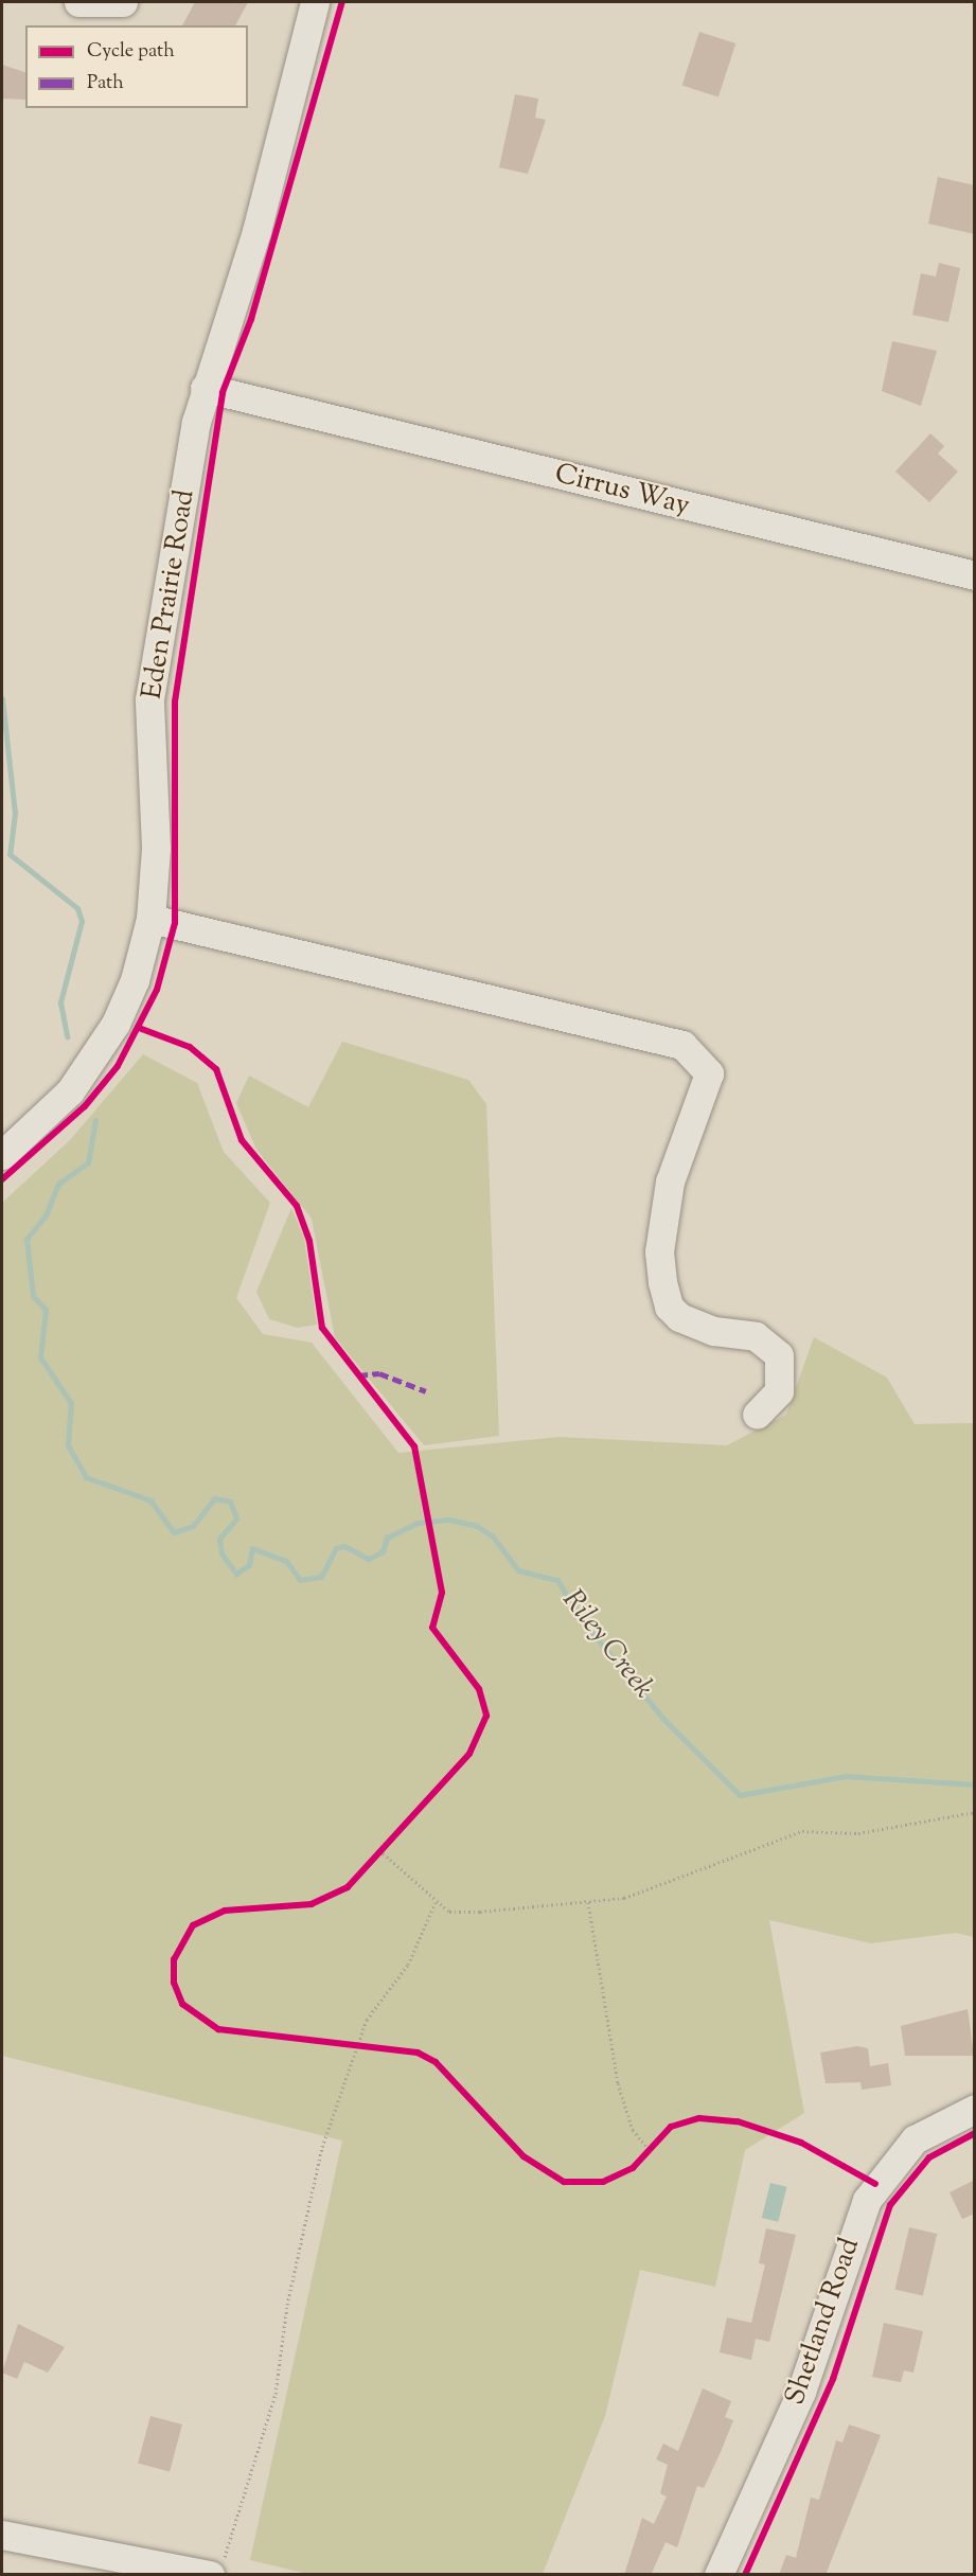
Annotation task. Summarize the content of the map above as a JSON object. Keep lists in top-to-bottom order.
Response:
{
  "streets": {
    "street": ["Cirrus Way", "Eden Prairie Road", "Shetland Road"]
  },
  "crossings": [
    ["Cirrus Way", "Eden Prairie Road"]
  ],
  "water": ["Riley Creek"],
  "legend": ["Cycle path", "Path"]
}
